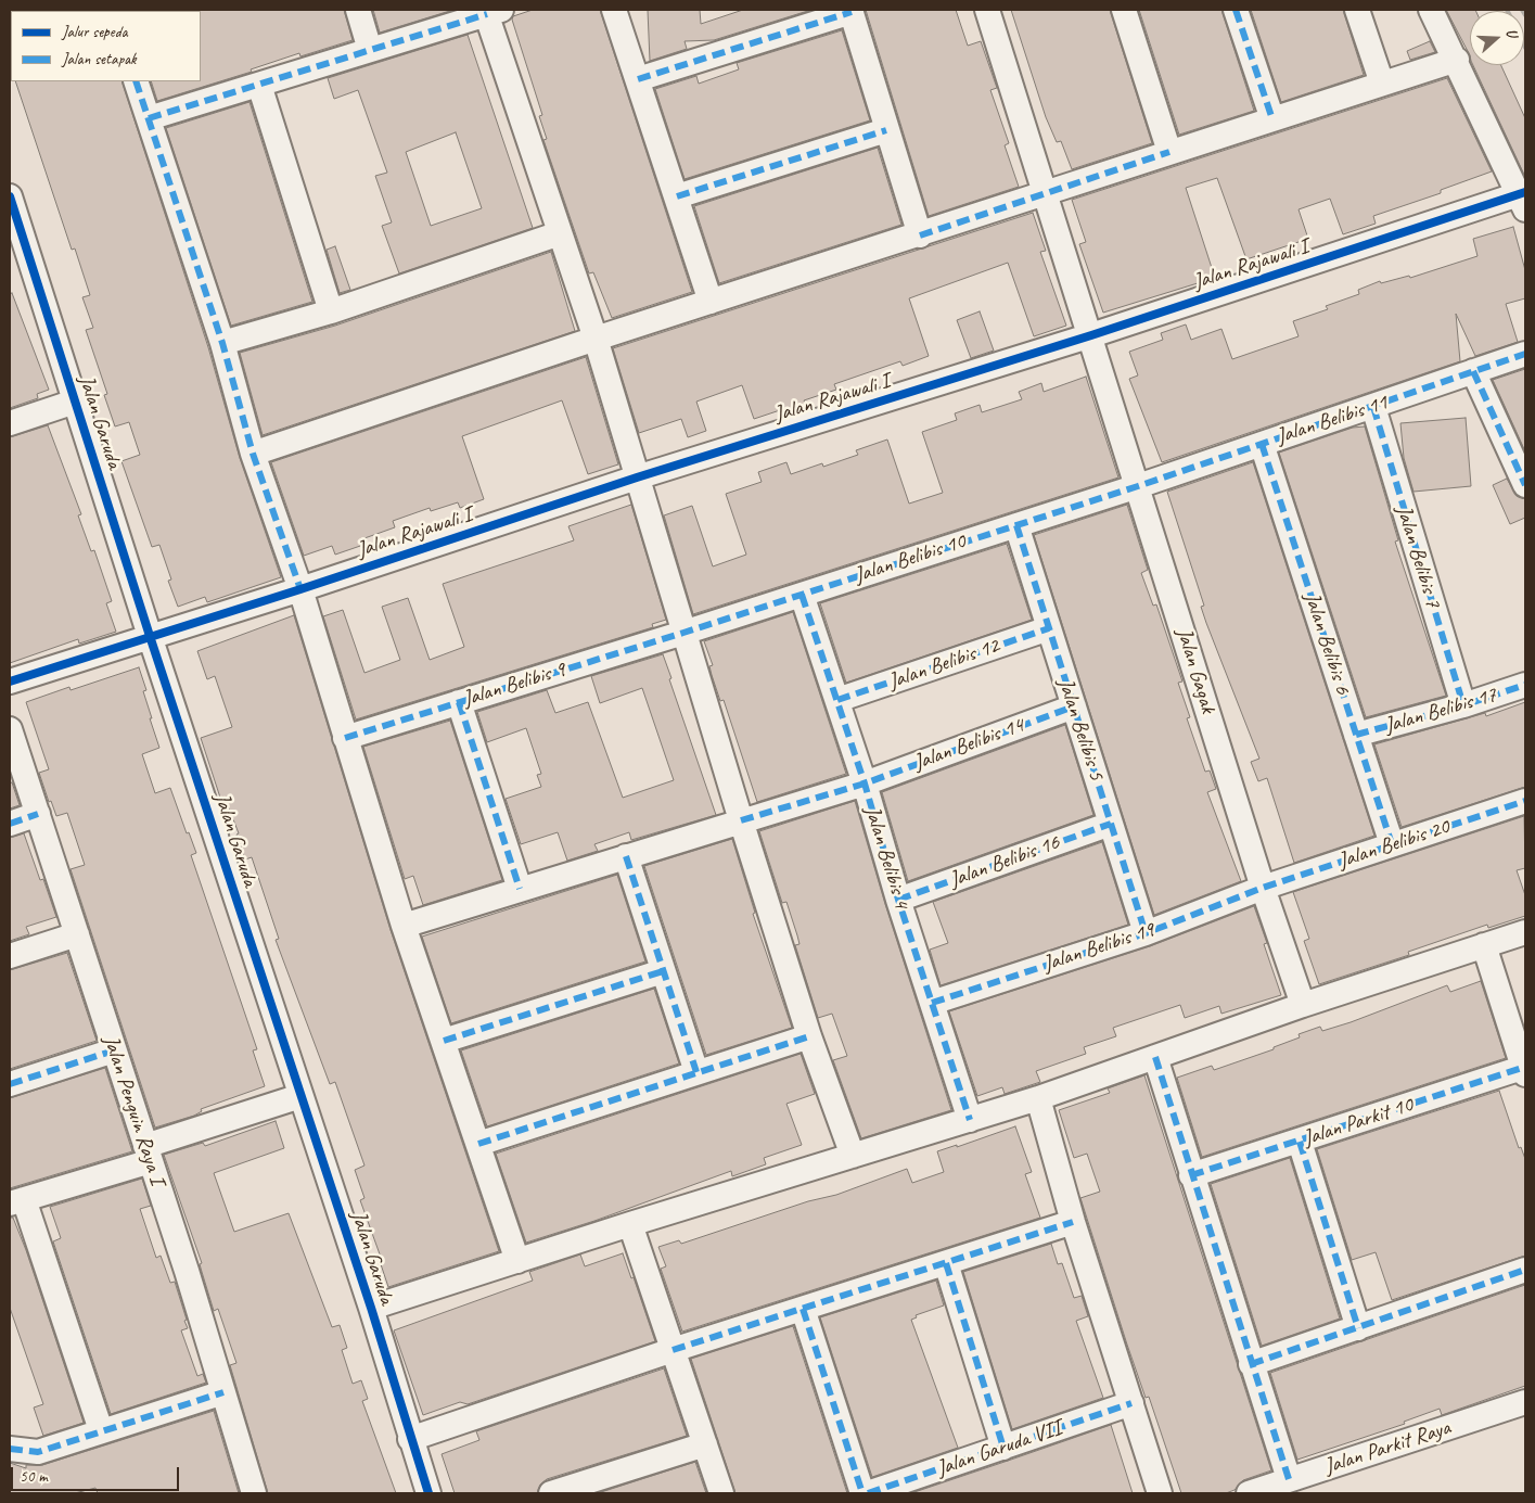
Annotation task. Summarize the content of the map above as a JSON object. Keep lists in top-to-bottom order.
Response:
{
  "streets": {
    "street": [
      "Jalan Rajawali I",
      "Jalan Belibis 11",
      "Jalan Garuda",
      "Jalan Belibis 7",
      "Jalan Belibis 10",
      "Jalan Belibis 6",
      "Jalan Belibis 12",
      "Jalan Gagak",
      "Jalan Belibis 9",
      "Jalan Belibis 17",
      "Jalan Belibis 5",
      "Jalan Belibis 14",
      "Jalan Belibis 20",
      "Jalan Belibis 4",
      "Jalan Belibis 16",
      "Jalan Belibis 19",
      "Jalan Penguin Raya I",
      "Jalan Parkit 10",
      "Jalan Parkit Raya",
      "Jalan Garuda VII"
    ]
  },
  "crossings": [
    ["Jalan Rajawali I", "Jalan Garuda"],
    ["Jalan Rajawali I", "Jalan Gagak"],
    ["Jalan Belibis 11", "Jalan Belibis 7"],
    ["Jalan Belibis 11", "Jalan Belibis 10"],
    ["Jalan Belibis 11", "Jalan Belibis 6"],
    ["Jalan Belibis 11", "Jalan Gagak"],
    ["Jalan Belibis 7", "Jalan Belibis 17"],
    ["Jalan Belibis 10", "Jalan Gagak"],
    ["Jalan Belibis 10", "Jalan Belibis 9"],
    ["Jalan Belibis 10", "Jalan Belibis 5"],
    ["Jalan Belibis 10", "Jalan Belibis 4"],
    ["Jalan Belibis 6", "Jalan Belibis 17"],
    ["Jalan Belibis 6", "Jalan Belibis 20"],
    ["Jalan Belibis 12", "Jalan Belibis 5"],
    ["Jalan Belibis 12", "Jalan Belibis 4"],
    ["Jalan Gagak", "Jalan Belibis 20"],
    ["Jalan Gagak", "Jalan Belibis 19"],
    ["Jalan Belibis 5", "Jalan Belibis 14"],
    ["Jalan Belibis 5", "Jalan Belibis 16"],
    ["Jalan Belibis 5", "Jalan Belibis 19"],
    ["Jalan Belibis 14", "Jalan Belibis 4"],
    ["Jalan Belibis 20", "Jalan Belibis 19"],
    ["Jalan Belibis 4", "Jalan Belibis 16"],
    ["Jalan Belibis 4", "Jalan Belibis 19"]
  ],
  "legend": ["Jalur sepeda", "Jalan setapak"],
  "scale_bar": "50 m",
  "north": "right"
}
